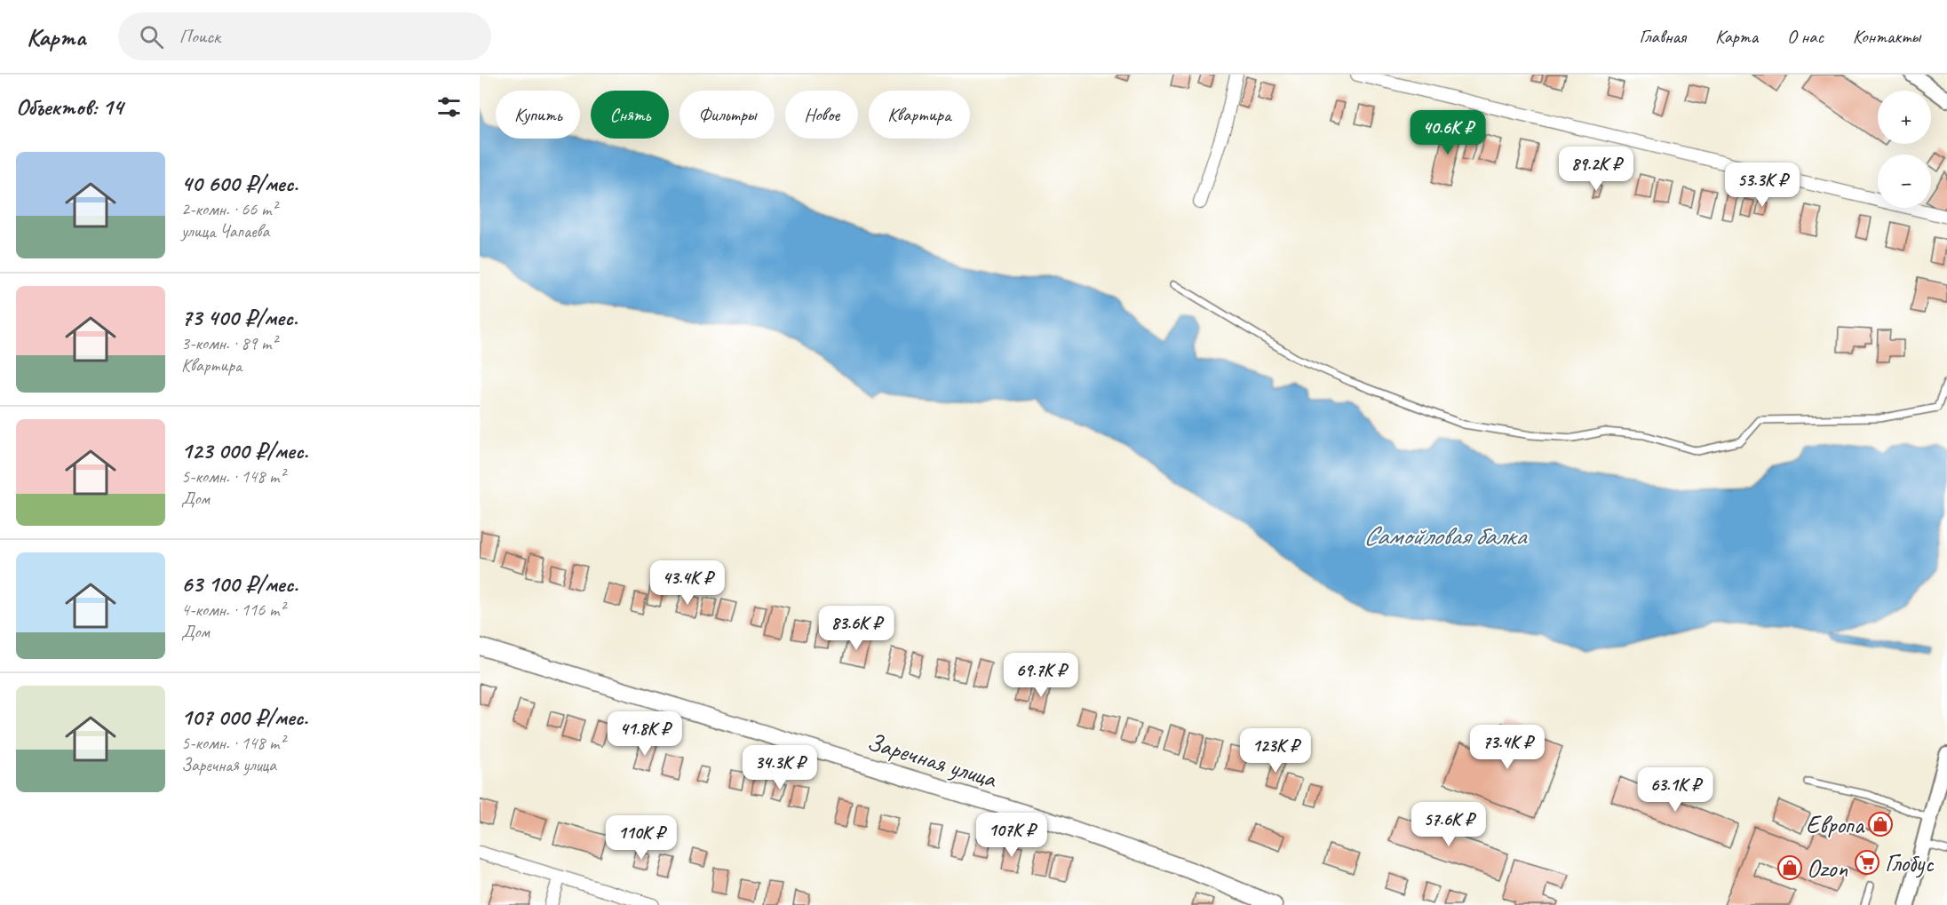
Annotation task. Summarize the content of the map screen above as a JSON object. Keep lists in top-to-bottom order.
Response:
{
  "streets": {
    "main road": ["Заречная улица"]
  },
  "water": ["Самойловая балка"],
  "places": {
    "shop": ["Европа", "Ozon"],
    "supermarket": ["Глобус"]
  },
  "page": {
    "header": "Карта",
    "search": "Поиск",
    "nav": [
      "Главная",
      "Карта",
      "О нас",
      "Контакты"
    ],
    "heading": "Объектов: 14",
    "map_buttons": ["+", "−"],
    "chip": [
      "Купить",
      "Снять",
      "Фильтры",
      "Новое",
      "Квартира"
    ],
    "price": [
      "40.6K ₽",
      "89.2K ₽",
      "53.3K ₽",
      "43.4K ₽",
      "83.6K ₽",
      "69.7K ₽",
      "41.8K ₽",
      "73.4K ₽",
      "123K ₽",
      "34.3K ₽",
      "63.1K ₽",
      "57.6K ₽",
      "107K ₽",
      "110K ₽"
    ],
    "list": [
      {
        "name": "40 600 ₽/мес.",
        "note": "2-комн. · 66 m² · улица Чапаева"
      },
      {
        "name": "73 400 ₽/мес.",
        "note": "3-комн. · 89 m² · Квартира"
      },
      {
        "name": "123 000 ₽/мес.",
        "note": "5-комн. · 148 m² · Дом"
      },
      {
        "name": "63 100 ₽/мес.",
        "note": "4-комн. · 116 m² · Дом"
      },
      {
        "name": "107 000 ₽/мес.",
        "note": "5-комн. · 148 m² · Заречная улица"
      }
    ]
  }
}
